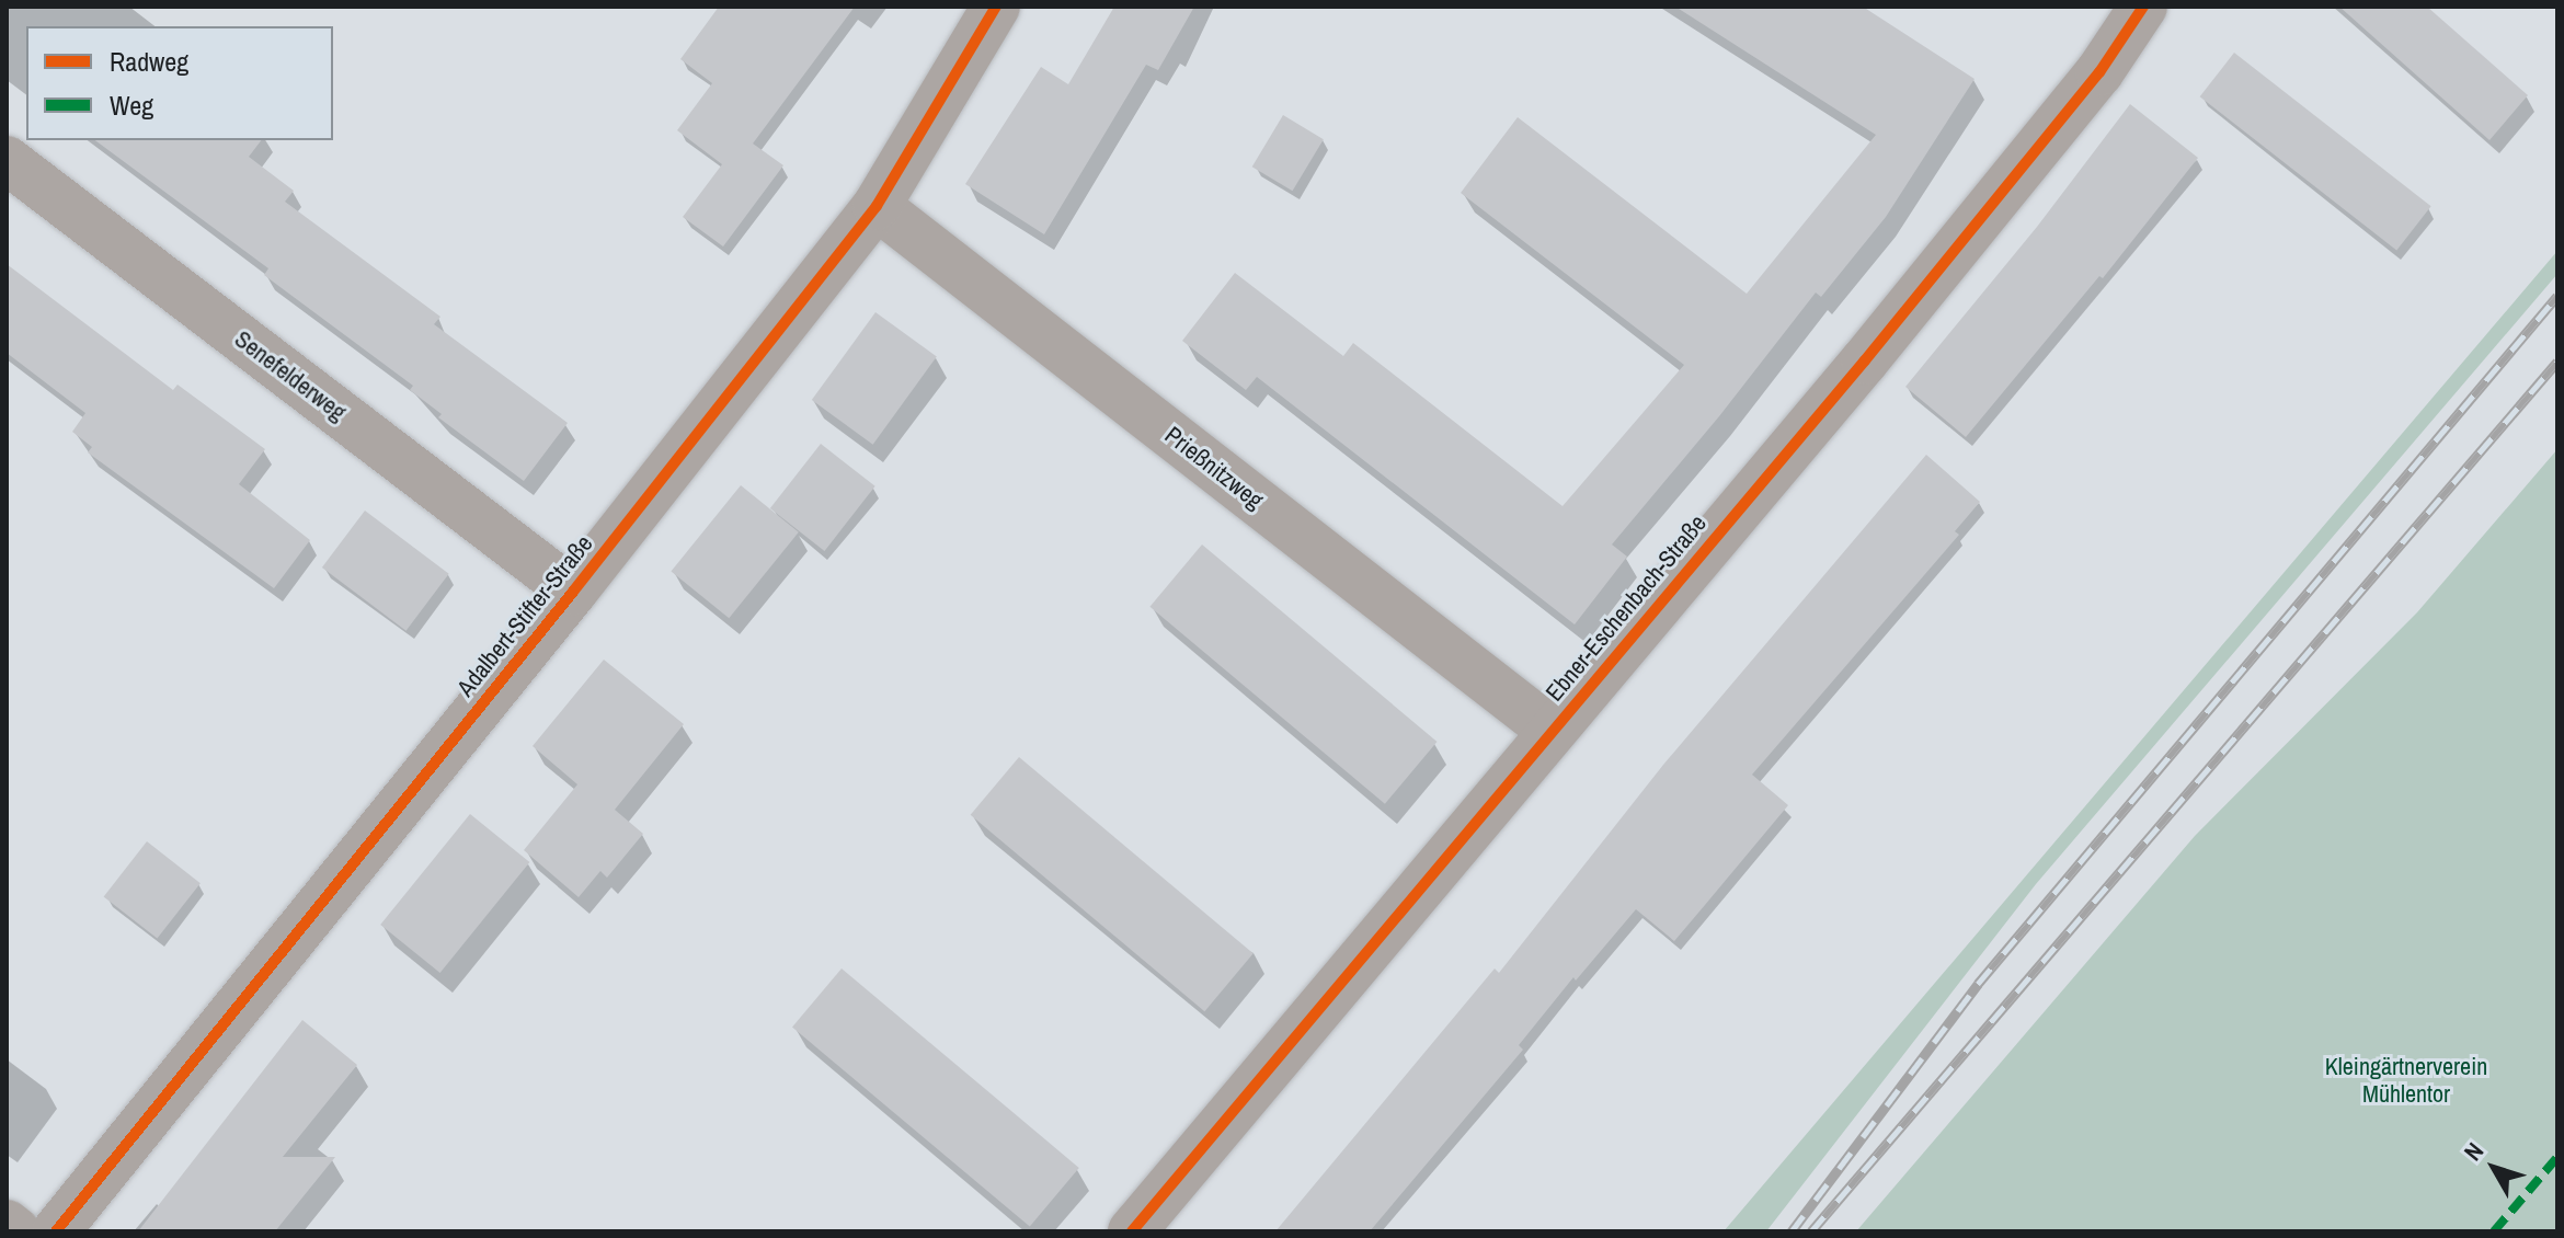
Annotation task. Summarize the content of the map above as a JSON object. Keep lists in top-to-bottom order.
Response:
{
  "streets": {
    "street": [
      "Senefelderweg",
      "Prießnitzweg",
      "Ebner-Eschenbach-Straße",
      "Adalbert-Stifter-Straße"
    ]
  },
  "crossings": [
    ["Senefelderweg", "Adalbert-Stifter-Straße"],
    ["Prießnitzweg", "Ebner-Eschenbach-Straße"],
    ["Prießnitzweg", "Adalbert-Stifter-Straße"]
  ],
  "parks": ["Kleingärtnerverein Mühlentor"],
  "legend": ["Radweg", "Weg"],
  "north": "top left"
}
